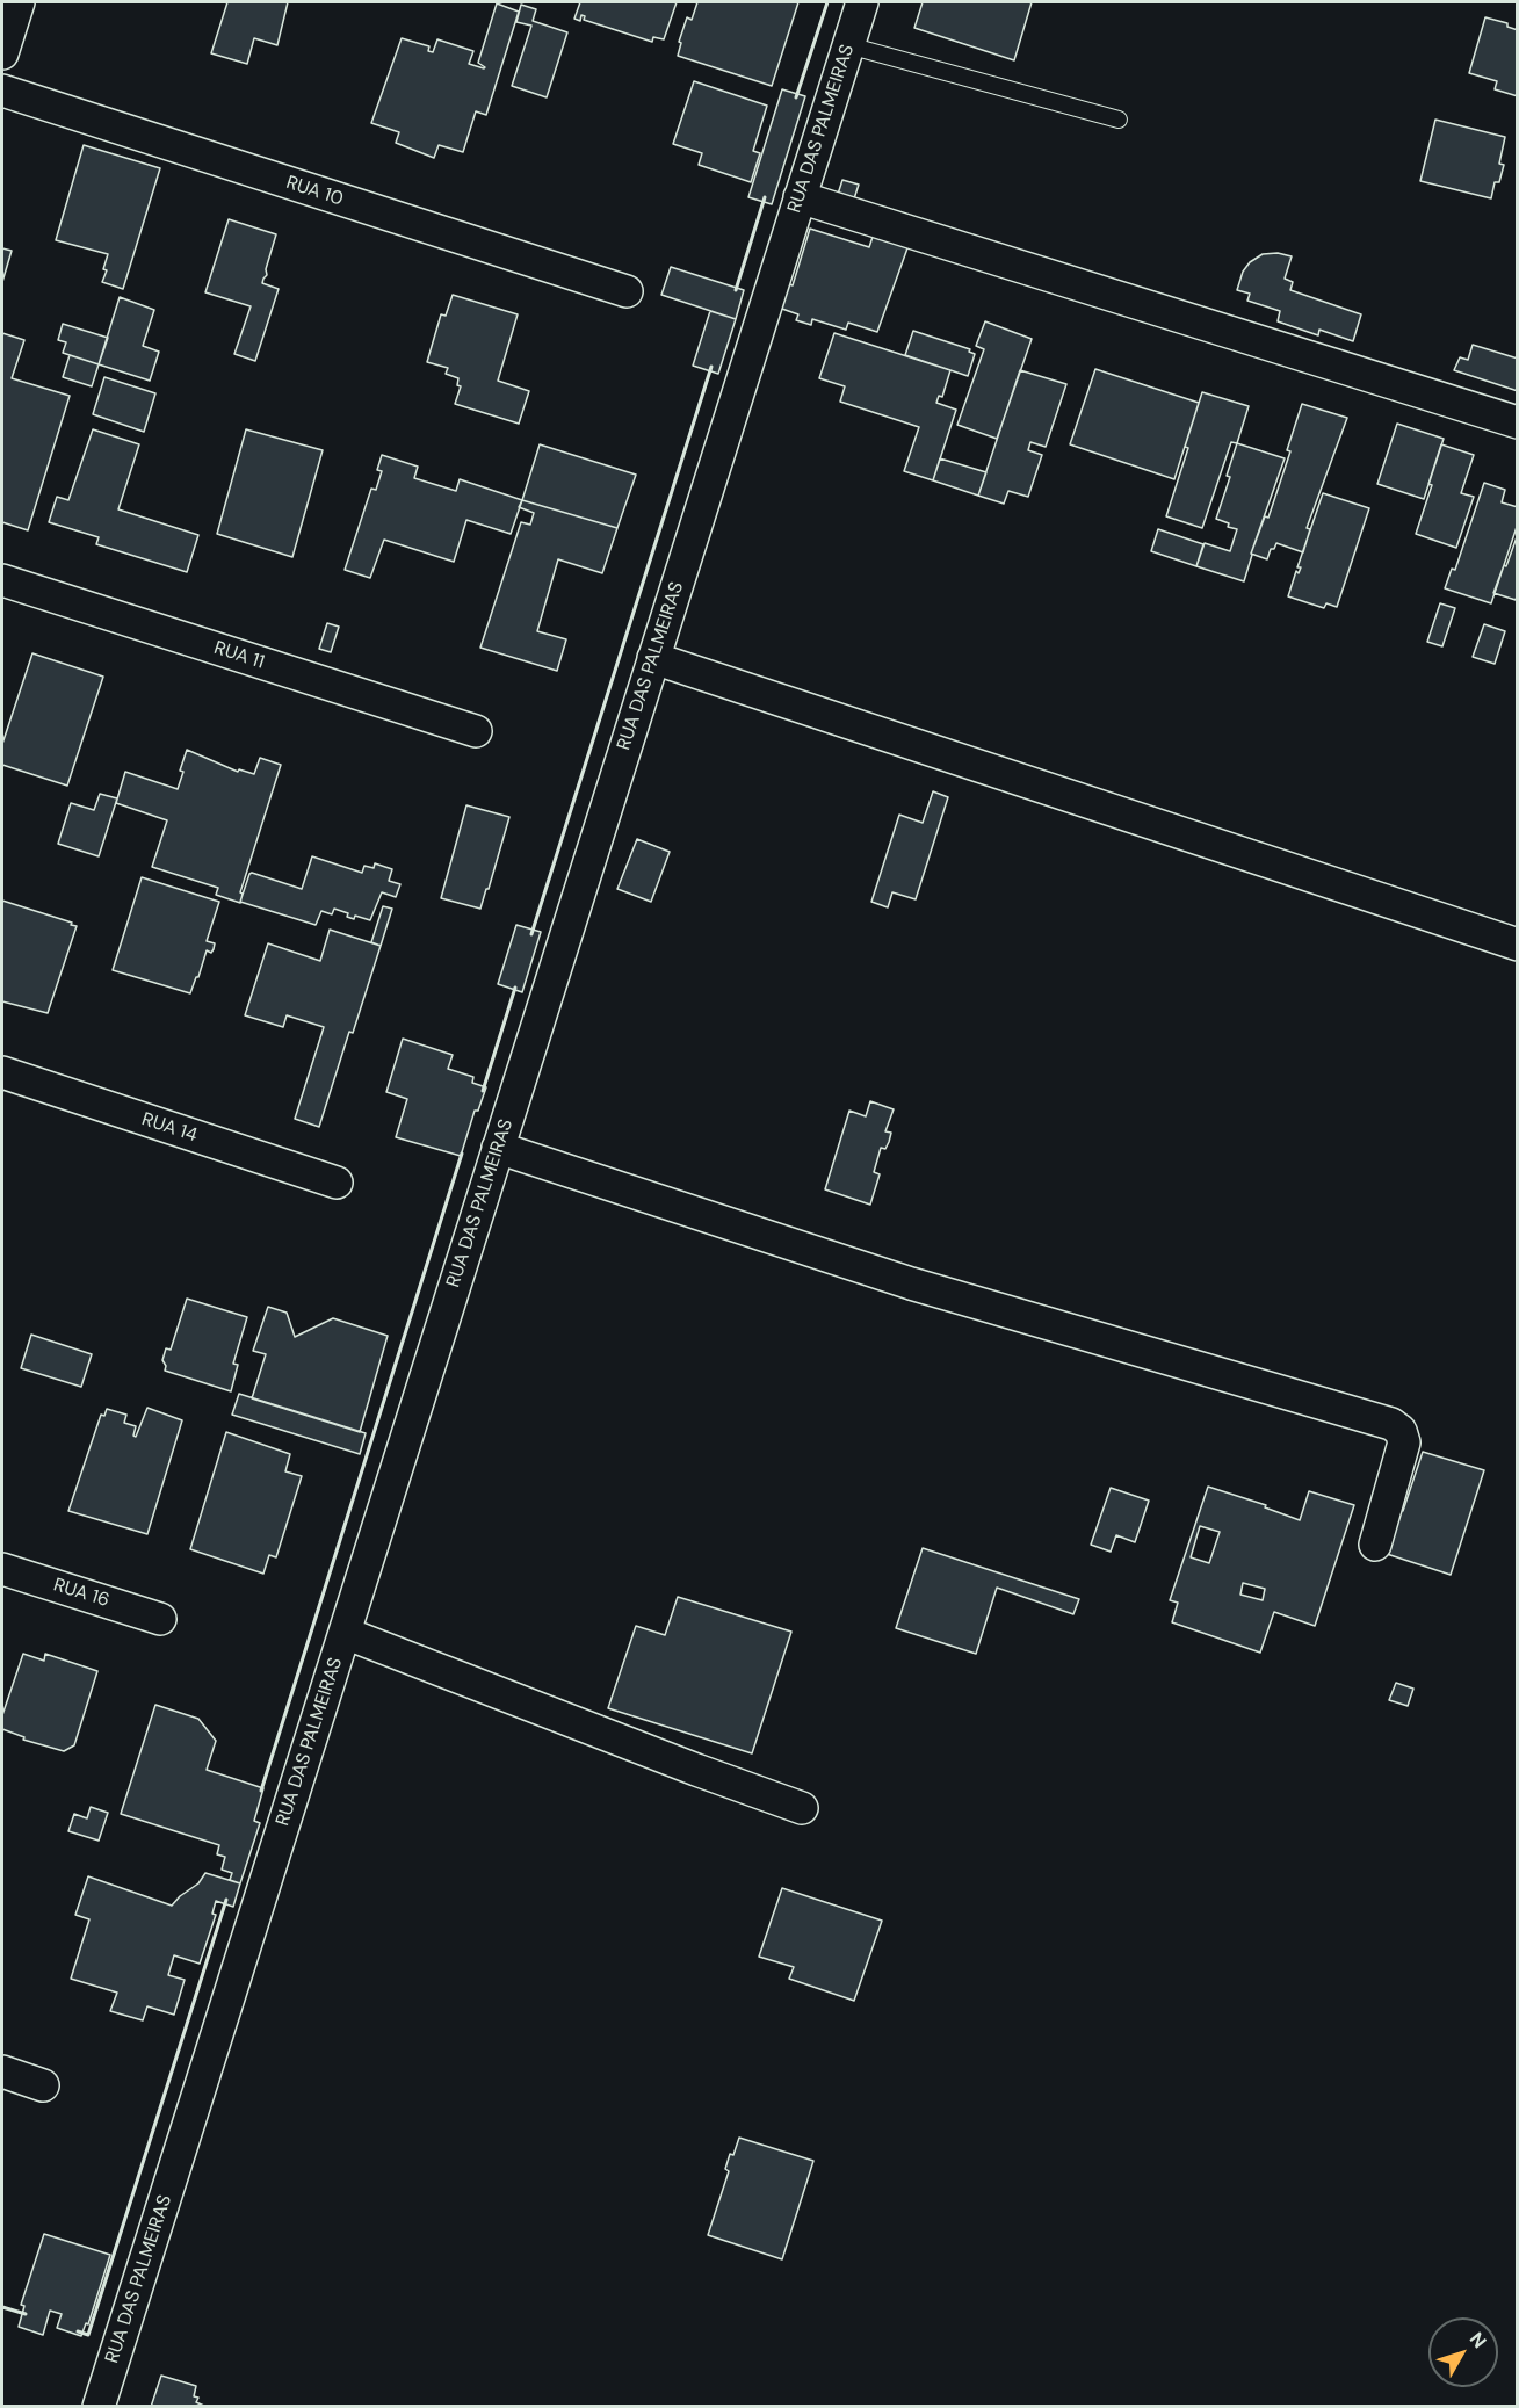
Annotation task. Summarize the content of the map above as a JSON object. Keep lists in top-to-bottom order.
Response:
{
  "streets": {
    "street": [
      "RUA DAS PALMEIRAS",
      "RUA 10",
      "RUA 11",
      "RUA 14",
      "RUA 16"
    ]
  },
  "north": "top right"
}
